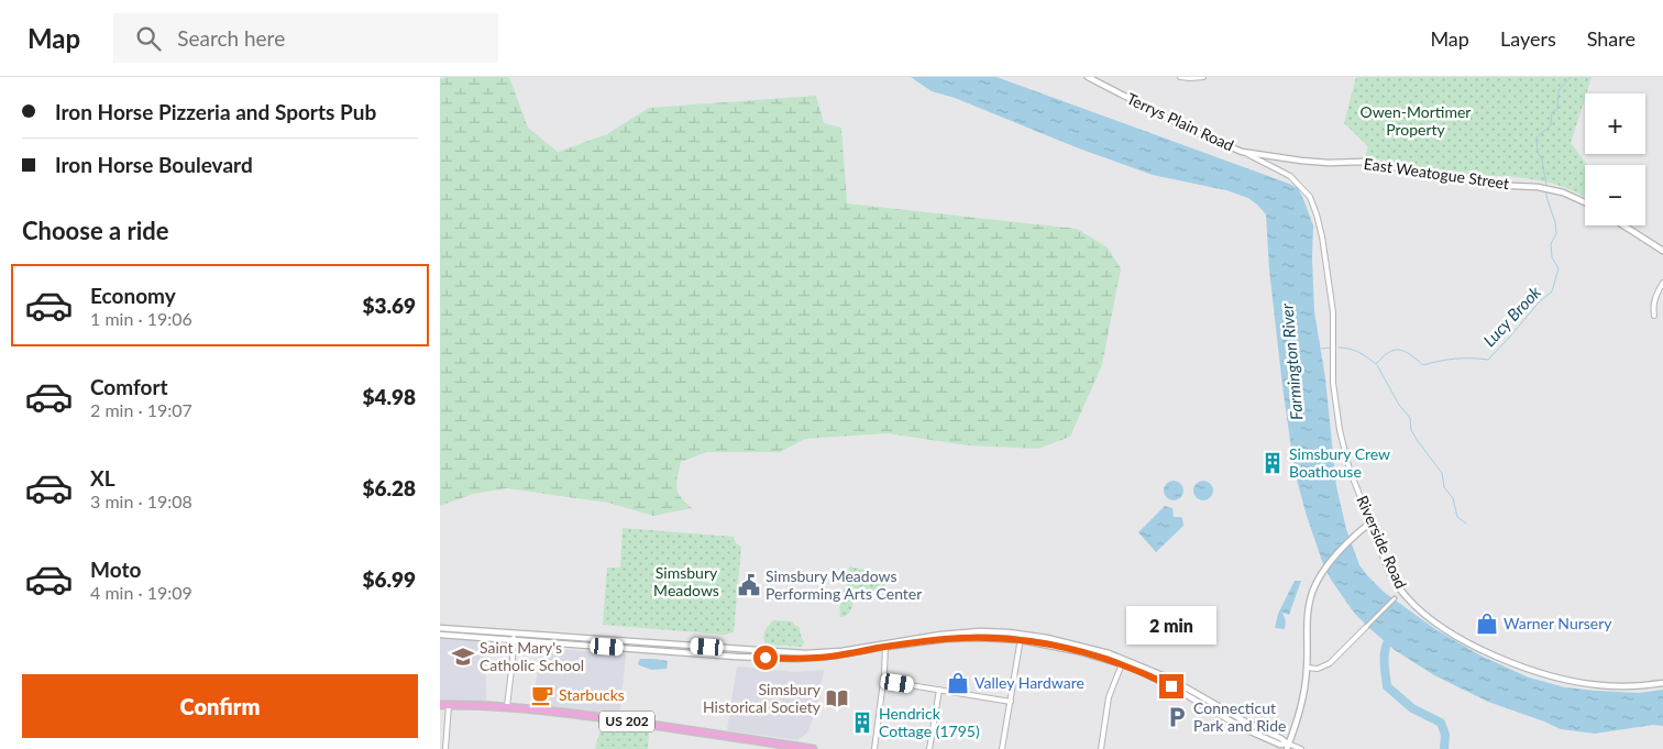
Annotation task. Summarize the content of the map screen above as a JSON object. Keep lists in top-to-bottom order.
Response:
{
  "streets": {
    "highway": ["US 202"],
    "street": ["Terrys Plain Road", "East Weatogue Street", "Riverside Road"]
  },
  "crossings": [
    ["Terrys Plain Road", "East Weatogue Street"],
    ["Terrys Plain Road", "Riverside Road"],
    ["East Weatogue Street", "Riverside Road"]
  ],
  "water": ["Lucy Brook", "Farmington River"],
  "parks": ["Owen-Mortimer Property", "Simsbury Meadows"],
  "places": {
    "building": ["Simsbury Crew Boathouse", "Hendrick Cottage (1795)"],
    "public building": ["Simsbury Meadows Performing Arts Center"],
    "shop": ["Warner Nursery", "Valley Hardware"],
    "school or university": ["Saint Mary's Catholic School"],
    "cafe": ["Starbucks"],
    "library": ["Simsbury Historical Society"],
    "parking": ["Connecticut Park and Ride"]
  },
  "page": {
    "header": "Map",
    "search": "Search here",
    "nav": ["Map", "Layers", "Share"],
    "banner": ["Iron Horse Pizzeria and Sports Pub", "Iron Horse Boulevard"],
    "map_buttons": ["+", "−"],
    "heading": "Choose a ride",
    "list": [
      {
        "name": "Economy",
        "note": "1 min · 19:06",
        "value": "$3.69"
      },
      {
        "name": "Comfort",
        "note": "2 min · 19:07",
        "value": "$4.98"
      },
      {
        "name": "XL",
        "note": "3 min · 19:08",
        "value": "$6.28"
      },
      {
        "name": "Moto",
        "note": "4 min · 19:09",
        "value": "$6.99"
      }
    ],
    "bubble": "2 min",
    "buttons": "Confirm"
  }
}
